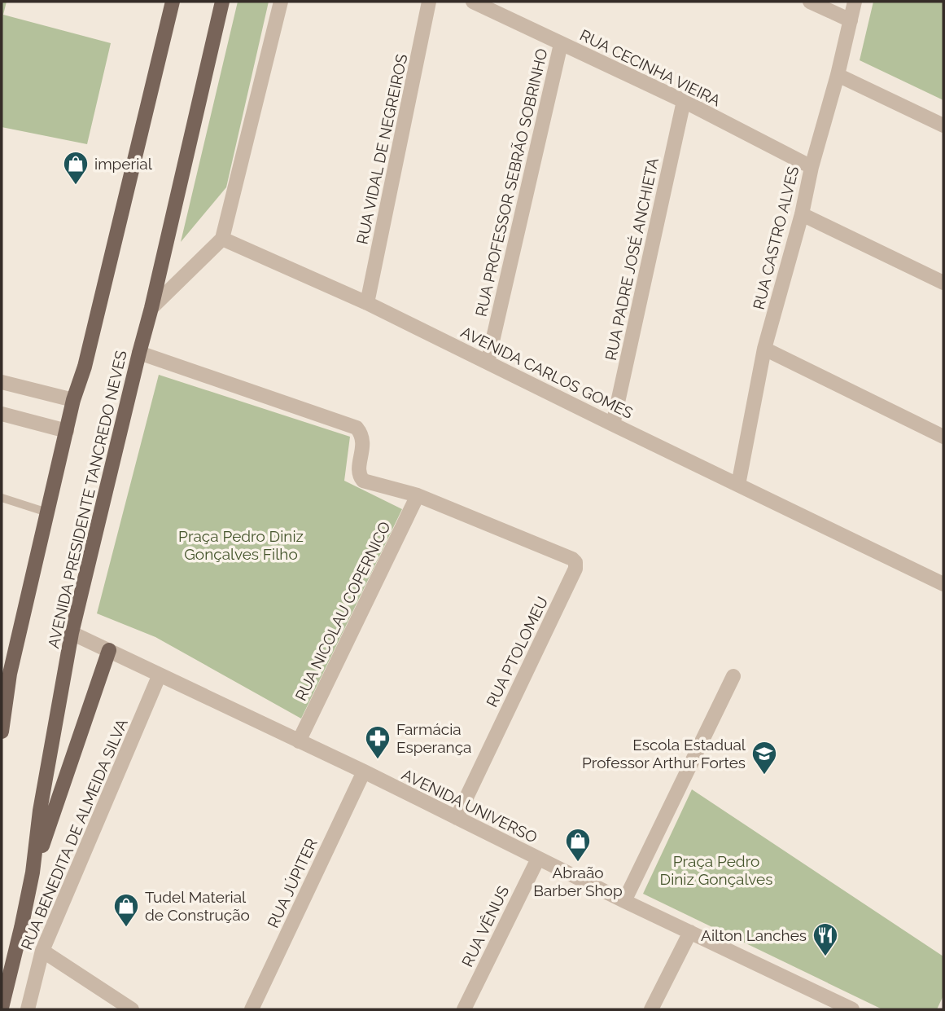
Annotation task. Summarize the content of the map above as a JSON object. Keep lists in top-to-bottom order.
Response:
{
  "streets": {
    "main road": ["AVENIDA PRESIDENTE TANCREDO NEVES"],
    "street": [
      "RUA CECINHA VIEIRA",
      "RUA VIDAL DE NEGREIROS",
      "RUA PROFESSOR SEBRÃO SOBRINHO",
      "RUA CASTRO ALVES",
      "RUA PADRE JOSÉ ANCHIETA",
      "AVENIDA CARLOS GOMES",
      "RUA NICOLAU COPERNICO",
      "RUA PTOLOMEU",
      "AVENIDA UNIVERSO",
      "RUA BENEDITA DE ALMEIDA SILVA",
      "RUA JÚPITER",
      "RUA VÊNUS"
    ]
  },
  "crossings": [
    ["RUA CECINHA VIEIRA", "RUA PROFESSOR SEBRÃO SOBRINHO"],
    ["RUA CECINHA VIEIRA", "RUA CASTRO ALVES"],
    ["RUA CECINHA VIEIRA", "RUA PADRE JOSÉ ANCHIETA"],
    ["RUA VIDAL DE NEGREIROS", "AVENIDA CARLOS GOMES"],
    ["RUA PROFESSOR SEBRÃO SOBRINHO", "AVENIDA CARLOS GOMES"],
    ["RUA CASTRO ALVES", "AVENIDA CARLOS GOMES"],
    ["RUA PADRE JOSÉ ANCHIETA", "AVENIDA CARLOS GOMES"],
    ["AVENIDA PRESIDENTE TANCREDO NEVES", "AVENIDA UNIVERSO"],
    ["RUA NICOLAU COPERNICO", "RUA PTOLOMEU"],
    ["RUA NICOLAU COPERNICO", "AVENIDA UNIVERSO"],
    ["RUA PTOLOMEU", "AVENIDA UNIVERSO"],
    ["AVENIDA UNIVERSO", "RUA BENEDITA DE ALMEIDA SILVA"],
    ["AVENIDA UNIVERSO", "RUA JÚPITER"],
    ["AVENIDA UNIVERSO", "RUA VÊNUS"]
  ],
  "parks": ["Praça Pedro Diniz Gonçalves Filho", "Praça Pedro Diniz Gonçalves"],
  "places": {
    "shop": ["imperial", "Abraão Barber Shop", "Tudel Material de Construção"],
    "pharmacy": ["Farmácia Esperança"],
    "school or university": ["Escola Estadual Professor Arthur Fortes"],
    "restaurant": ["Ailton Lanches"]
  }
}
